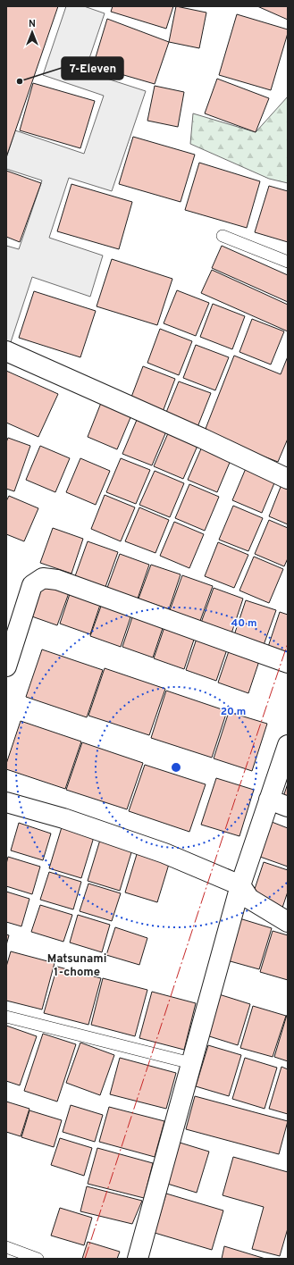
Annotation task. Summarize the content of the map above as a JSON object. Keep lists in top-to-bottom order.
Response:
{
  "districts": ["Matsunami 1-chome"],
  "places": ["7-Eleven"],
  "north": "top",
  "rings": ["40 m", "20 m"]
}
